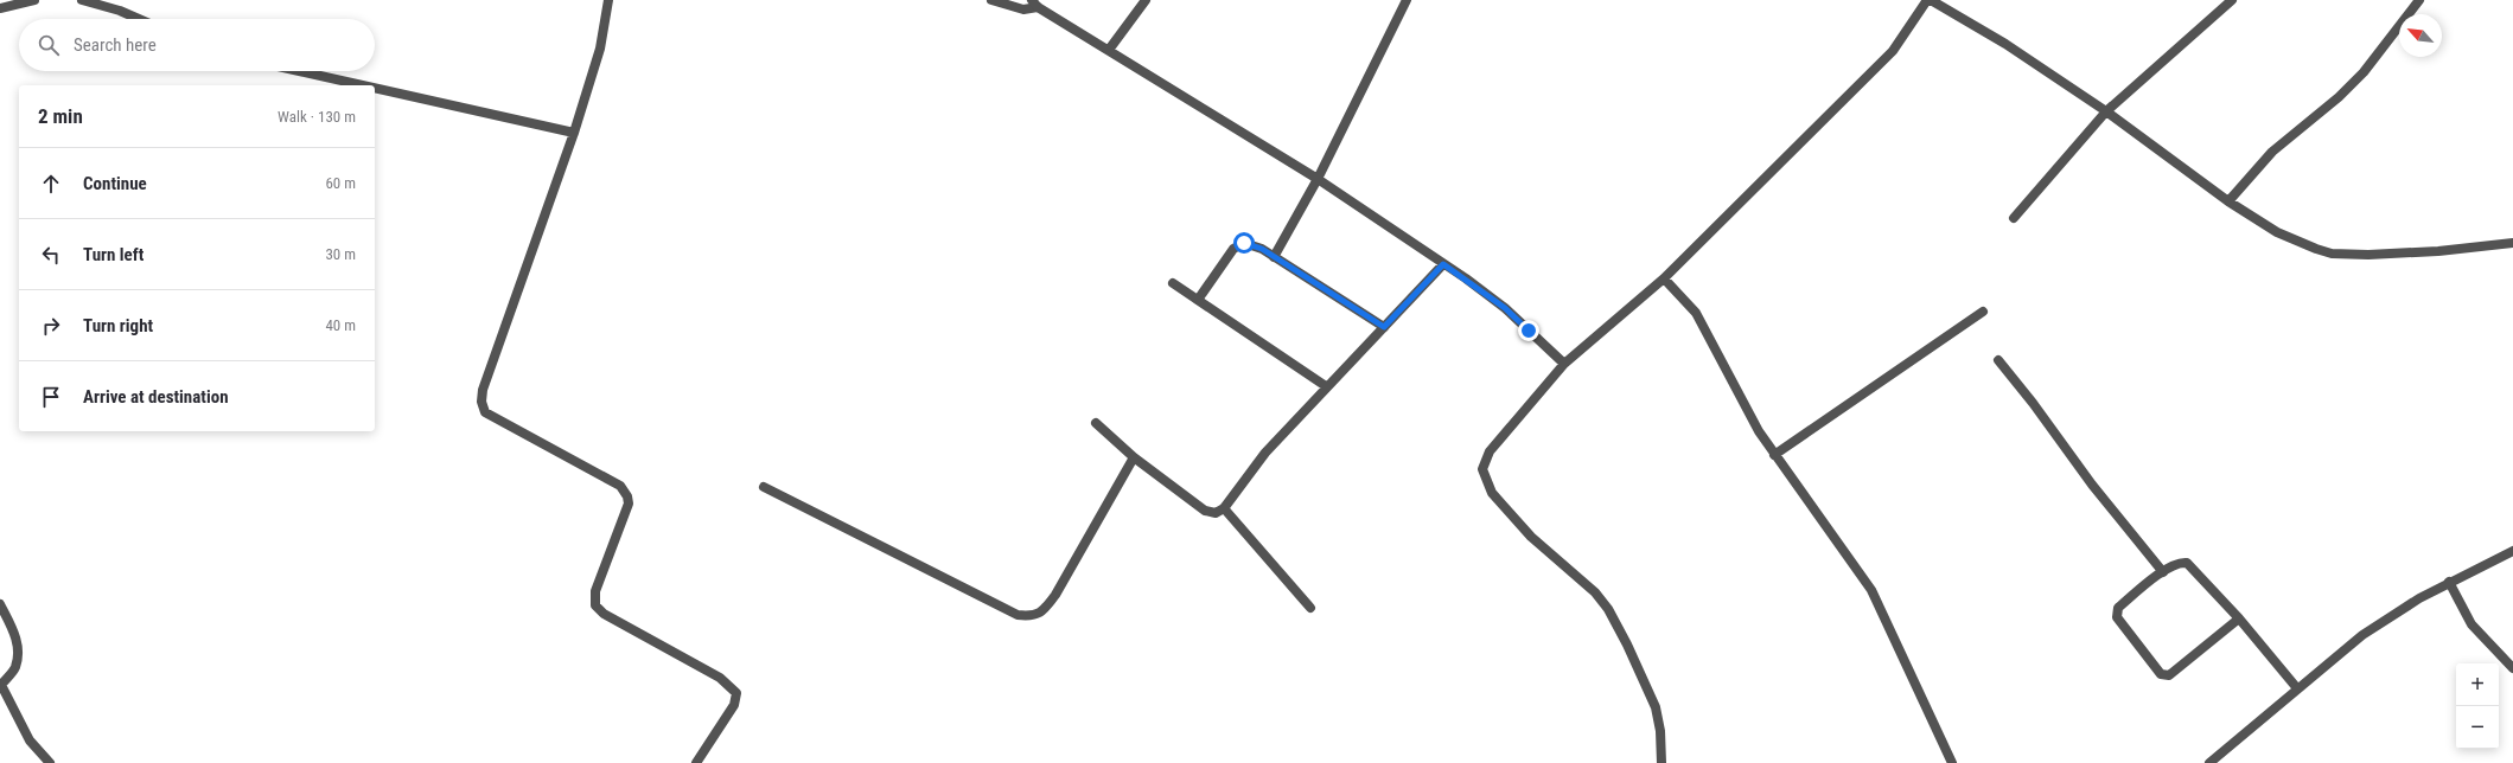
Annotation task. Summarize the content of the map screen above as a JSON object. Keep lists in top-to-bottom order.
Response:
{
  "north": "top left",
  "page": {
    "search": "Search here",
    "heading": ["2 min", "Walk · 130 m"],
    "list": [
      ["Continue", "60 m"],
      ["Turn left", "30 m"],
      ["Turn right", "40 m"],
      "Arrive at destination"
    ],
    "map_buttons": ["+", "−"]
  }
}
